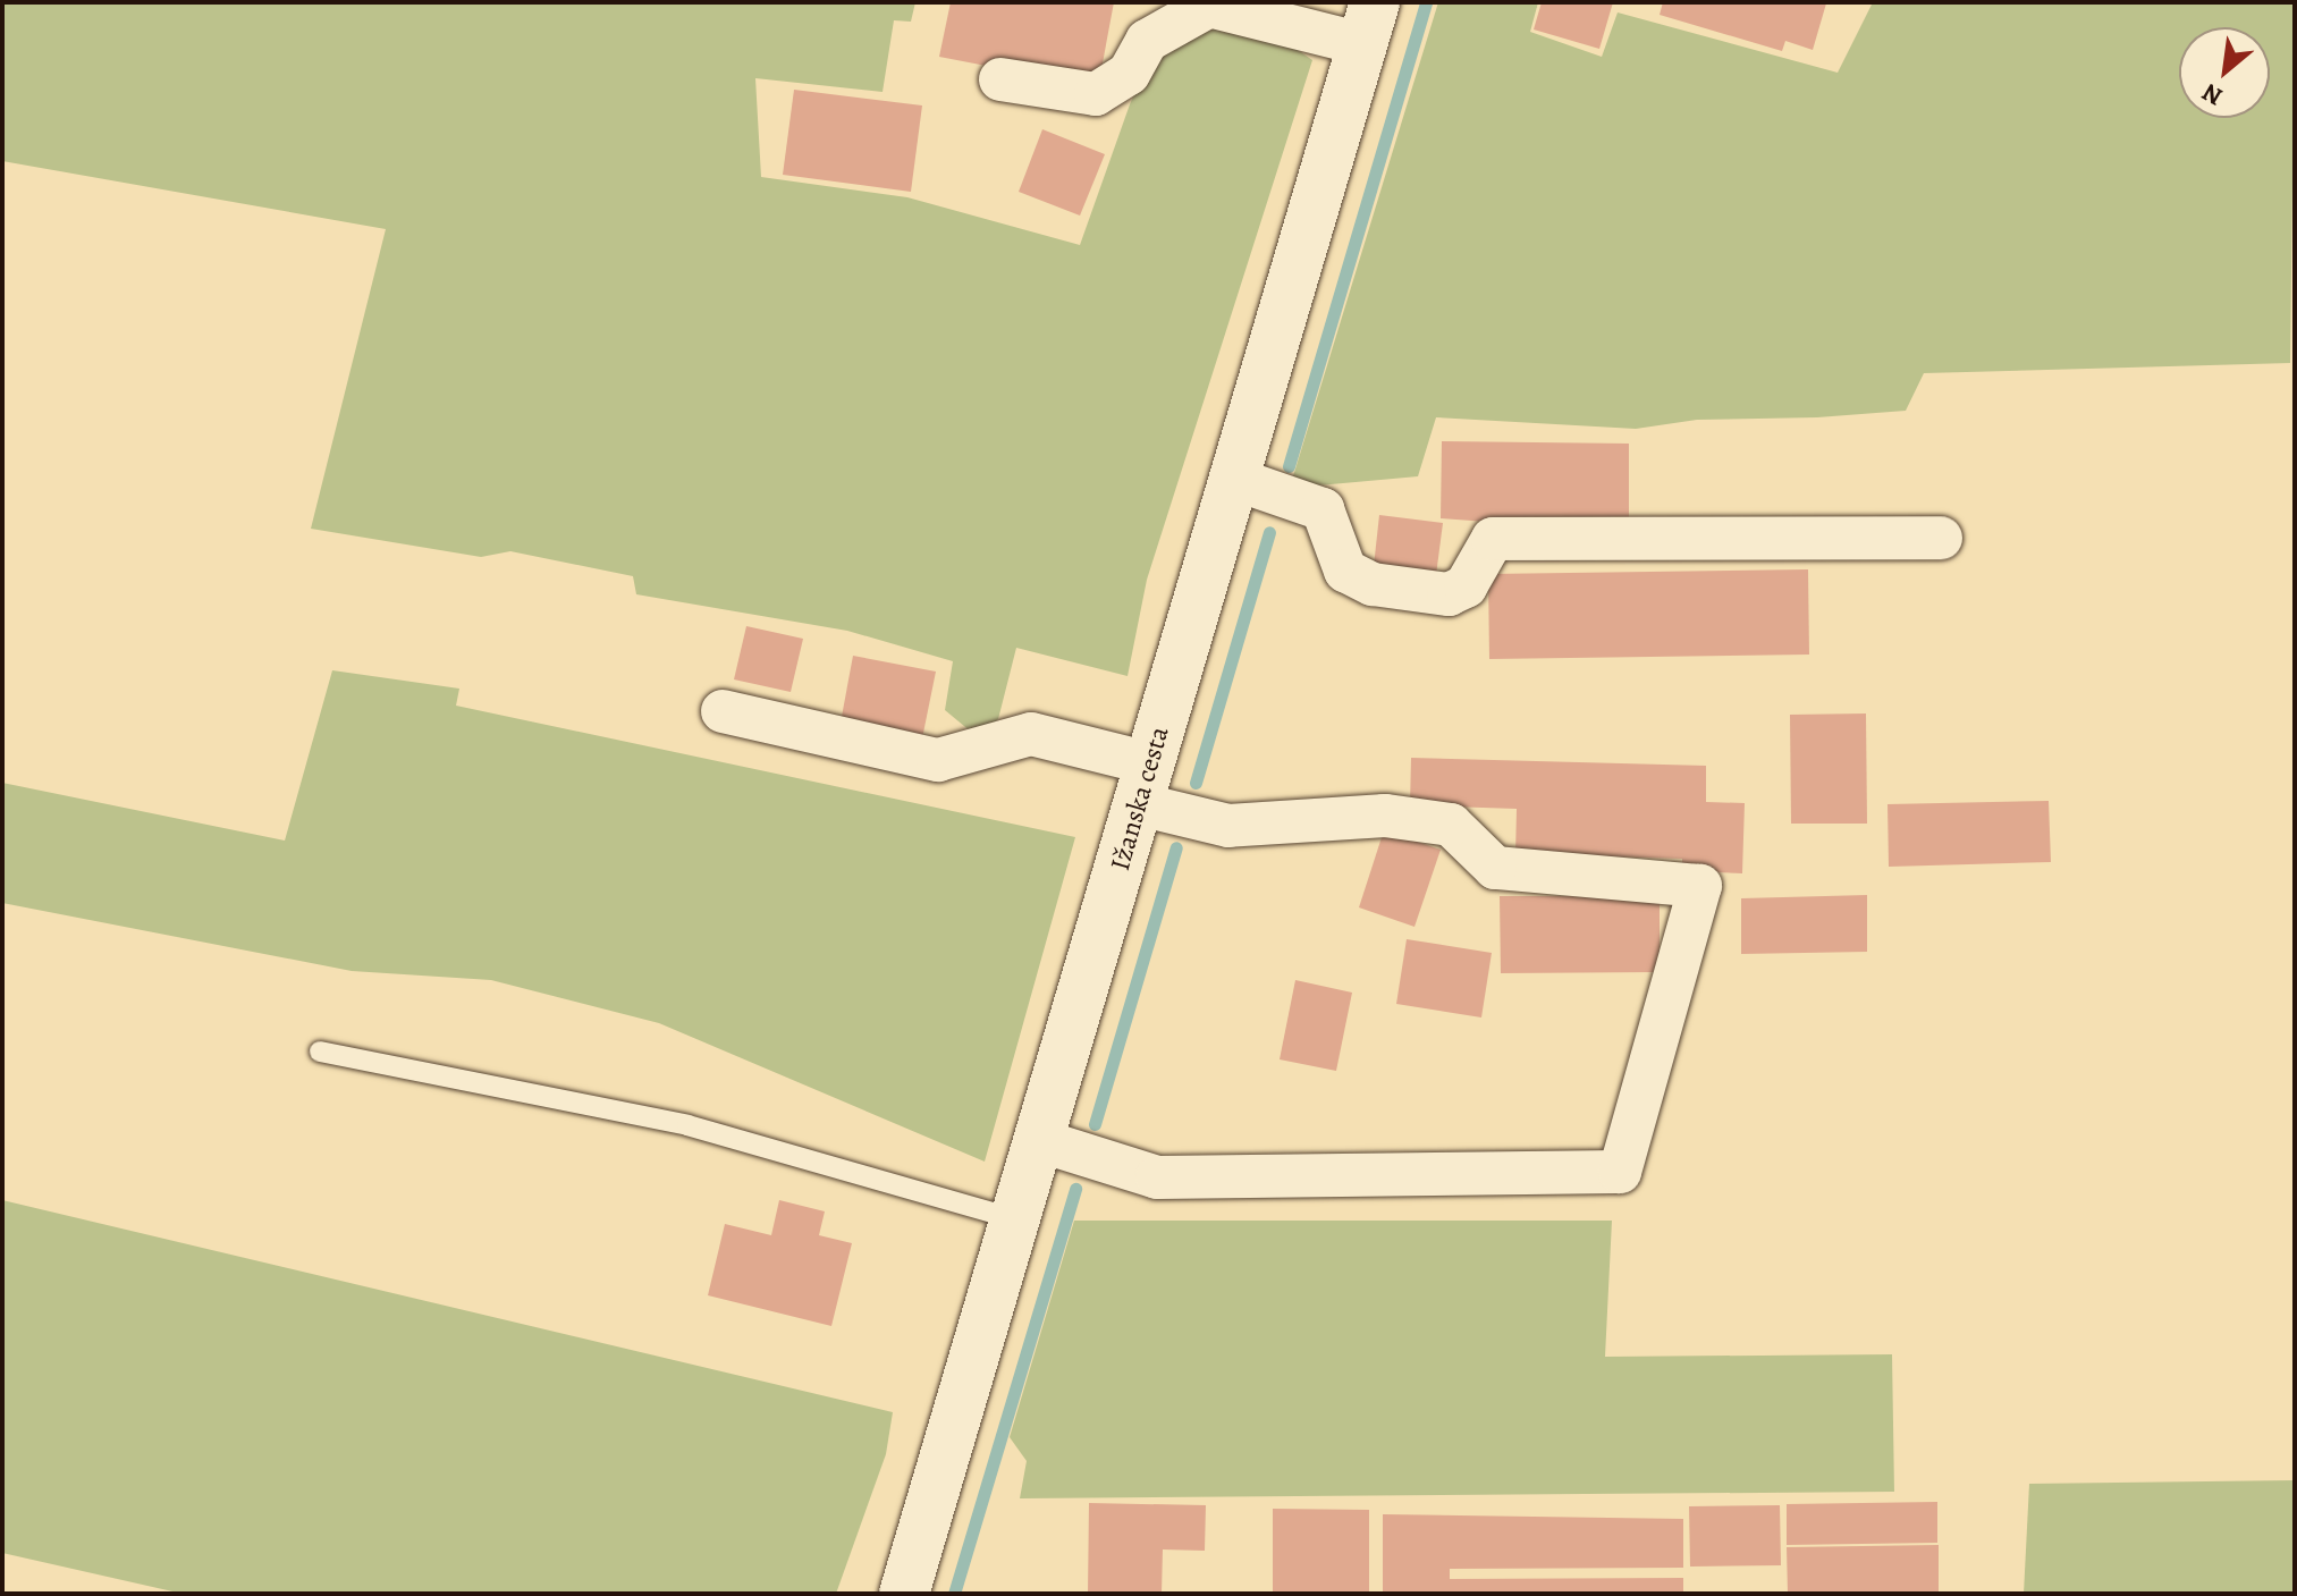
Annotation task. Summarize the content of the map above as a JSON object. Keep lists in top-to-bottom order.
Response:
{
  "streets": {
    "street": ["Ižanska cesta"]
  },
  "north": "bottom left"
}
